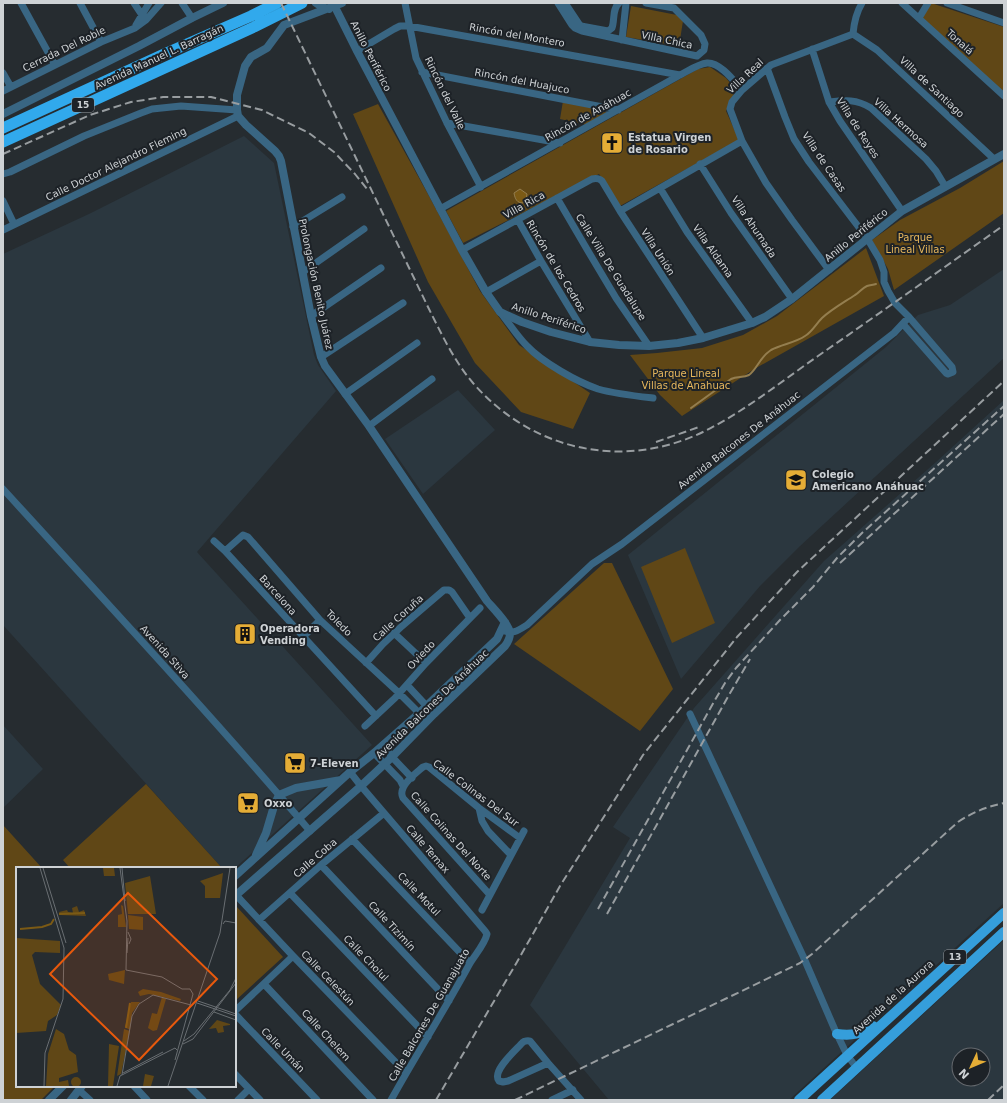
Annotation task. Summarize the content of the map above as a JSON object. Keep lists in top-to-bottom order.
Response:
{
  "streets": {
    "highway": ["Avenida Manuel L. Barragán", "15"],
    "main road": ["13", "Avenida de la Aurora"],
    "street": [
      "Rincón del Montero",
      "Villa Chica",
      "Tonalá",
      "Cerrada Del Roble",
      "Anillo Periférico",
      "Villa Real",
      "Rincón del Huajuco",
      "Villa de Santiago",
      "Rincón del Valle",
      "Rincón de Anáhuac",
      "Villa Hermosa",
      "Villa de Reyes",
      "Villa de Casas",
      "Calle Doctor Alejandro Fleming",
      "Villa Rica",
      "Villa Ahumada",
      "Villa Aldama",
      "Villa Unión",
      "Rincón de los Cedros",
      "Calle Villa De Guadalupe",
      "Prolongación Benito Juárez",
      "Avenida Balcones De Anáhuac",
      "Barcelona",
      "Calle Coruña",
      "Toledo",
      "Avenida Stiva",
      "Oviedo",
      "Calle Colinas Del Sur",
      "Calle Colinas Del Norte",
      "Calle Temax",
      "Calle Coba",
      "Calle Motul",
      "Calle Tizimín",
      "Calle Cholul",
      "Calle Celestún",
      "Calle Balcones De Guanajuato",
      "Calle Chelem",
      "Calle Umán"
    ]
  },
  "crossings": [
    ["Rincón del Montero", "Anillo Periférico"],
    ["Rincón del Montero", "Rincón del Valle"],
    ["Rincón del Montero", "Rincón de Anáhuac"],
    ["Anillo Periférico", "Villa Real"],
    ["Anillo Periférico", "Villa de Santiago"],
    ["Anillo Periférico", "Rincón de Anáhuac"],
    ["Anillo Periférico", "Villa Hermosa"],
    ["Anillo Periférico", "Villa de Reyes"],
    ["Anillo Periférico", "Villa de Casas"],
    ["Anillo Periférico", "Villa Rica"],
    ["Anillo Periférico", "Villa Ahumada"],
    ["Anillo Periférico", "Villa Aldama"],
    ["Anillo Periférico", "Villa Unión"],
    ["Anillo Periférico", "Rincón de los Cedros"],
    ["Anillo Periférico", "Calle Villa De Guadalupe"],
    ["Villa Real", "Villa de Santiago"],
    ["Villa Real", "Rincón de Anáhuac"],
    ["Villa Real", "Villa de Reyes"],
    ["Villa Real", "Villa de Casas"],
    ["Rincón del Huajuco", "Rincón del Valle"],
    ["Rincón del Huajuco", "Rincón de Anáhuac"],
    ["Rincón del Valle", "Rincón de Anáhuac"],
    ["Villa Hermosa", "Villa de Reyes"],
    ["Calle Doctor Alejandro Fleming", "Prolongación Benito Juárez"],
    ["Villa Rica", "Villa Unión"],
    ["Villa Rica", "Rincón de los Cedros"],
    ["Villa Rica", "Calle Villa De Guadalupe"],
    ["Prolongación Benito Juárez", "Avenida Balcones De Anáhuac"],
    ["Avenida Balcones De Anáhuac", "Toledo"],
    ["Avenida Balcones De Anáhuac", "Avenida Stiva"],
    ["Avenida Balcones De Anáhuac", "Calle Colinas Del Norte"],
    ["Avenida Balcones De Anáhuac", "Calle Temax"],
    ["Barcelona", "Toledo"],
    ["Barcelona", "Oviedo"],
    ["Calle Coruña", "Toledo"],
    ["Calle Coruña", "Oviedo"],
    ["Toledo", "Oviedo"],
    ["Calle Colinas Del Sur", "Calle Colinas Del Norte"],
    ["Calle Temax", "Calle Coba"],
    ["Calle Temax", "Calle Balcones De Guanajuato"],
    ["Calle Coba", "Calle Motul"],
    ["Calle Coba", "Calle Tizimín"],
    ["Calle Coba", "Calle Cholul"],
    ["Calle Coba", "Calle Celestún"],
    ["Calle Motul", "Calle Balcones De Guanajuato"],
    ["Calle Tizimín", "Calle Balcones De Guanajuato"],
    ["Calle Cholul", "Calle Balcones De Guanajuato"],
    ["Calle Celestún", "Calle Balcones De Guanajuato"]
  ],
  "parks": ["Parque Lineal Villas", "Parque Lineal Villas de Anahuac"],
  "places": {
    "church": ["Estatua Virgen de Rosario"],
    "school or university": ["Colegio Americano Anáhuac"],
    "building": ["Operadora Vending"],
    "supermarket": ["7-Eleven", "Oxxo"]
  },
  "north": "bottom left"
}
